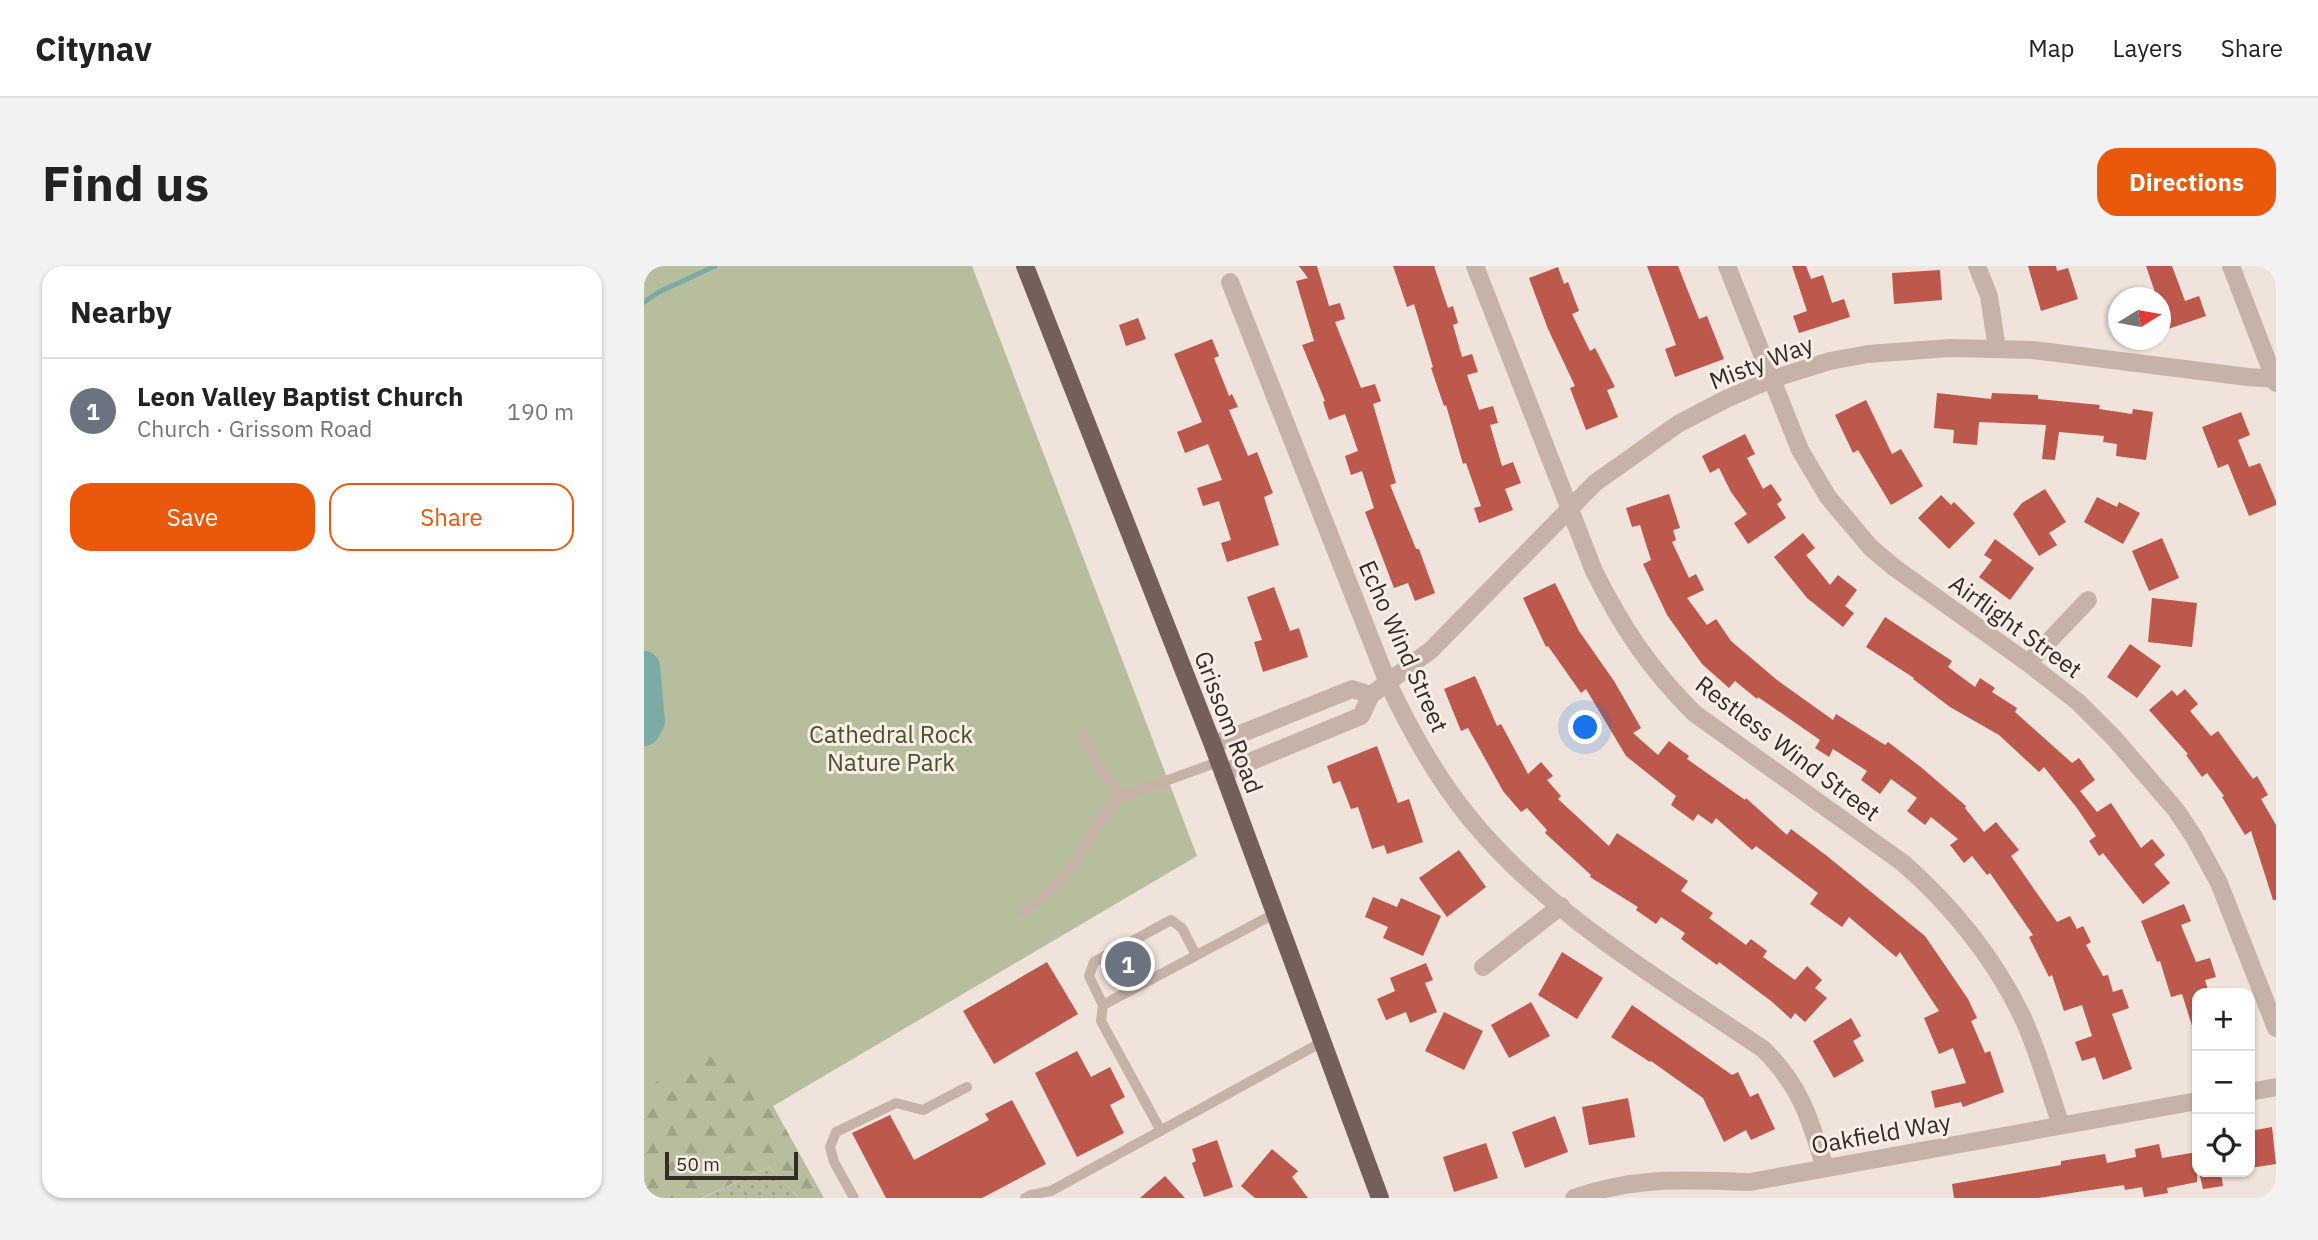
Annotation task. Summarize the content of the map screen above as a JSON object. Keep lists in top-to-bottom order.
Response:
{
  "streets": {
    "main road": ["Grissom Road"],
    "street": [
      "Misty Way",
      "Airflight Street",
      "Echo Wind Street",
      "Restless Wind Street",
      "Oakfield Way"
    ]
  },
  "crossings": [
    ["Misty Way", "Airflight Street"],
    ["Misty Way", "Echo Wind Street"],
    ["Misty Way", "Grissom Road"],
    ["Misty Way", "Restless Wind Street"],
    ["Echo Wind Street", "Oakfield Way"],
    ["Restless Wind Street", "Oakfield Way"]
  ],
  "parks": ["Cathedral Rock Nature Park"],
  "scale_bar": "50 m",
  "north": "right",
  "page": {
    "header": "Citynav",
    "nav": ["Map", "Layers", "Share"],
    "buttons": [
      "Directions",
      ["Save", "Share"]
    ],
    "title": "Find us",
    "heading": "Nearby",
    "list": [
      {
        "mark": "1",
        "name": "Leon Valley Baptist Church",
        "note": "Church · Grissom Road",
        "value": "190 m"
      }
    ],
    "pins": "1",
    "map_buttons": ["+", "−"],
    "scale": "50 m"
  }
}
